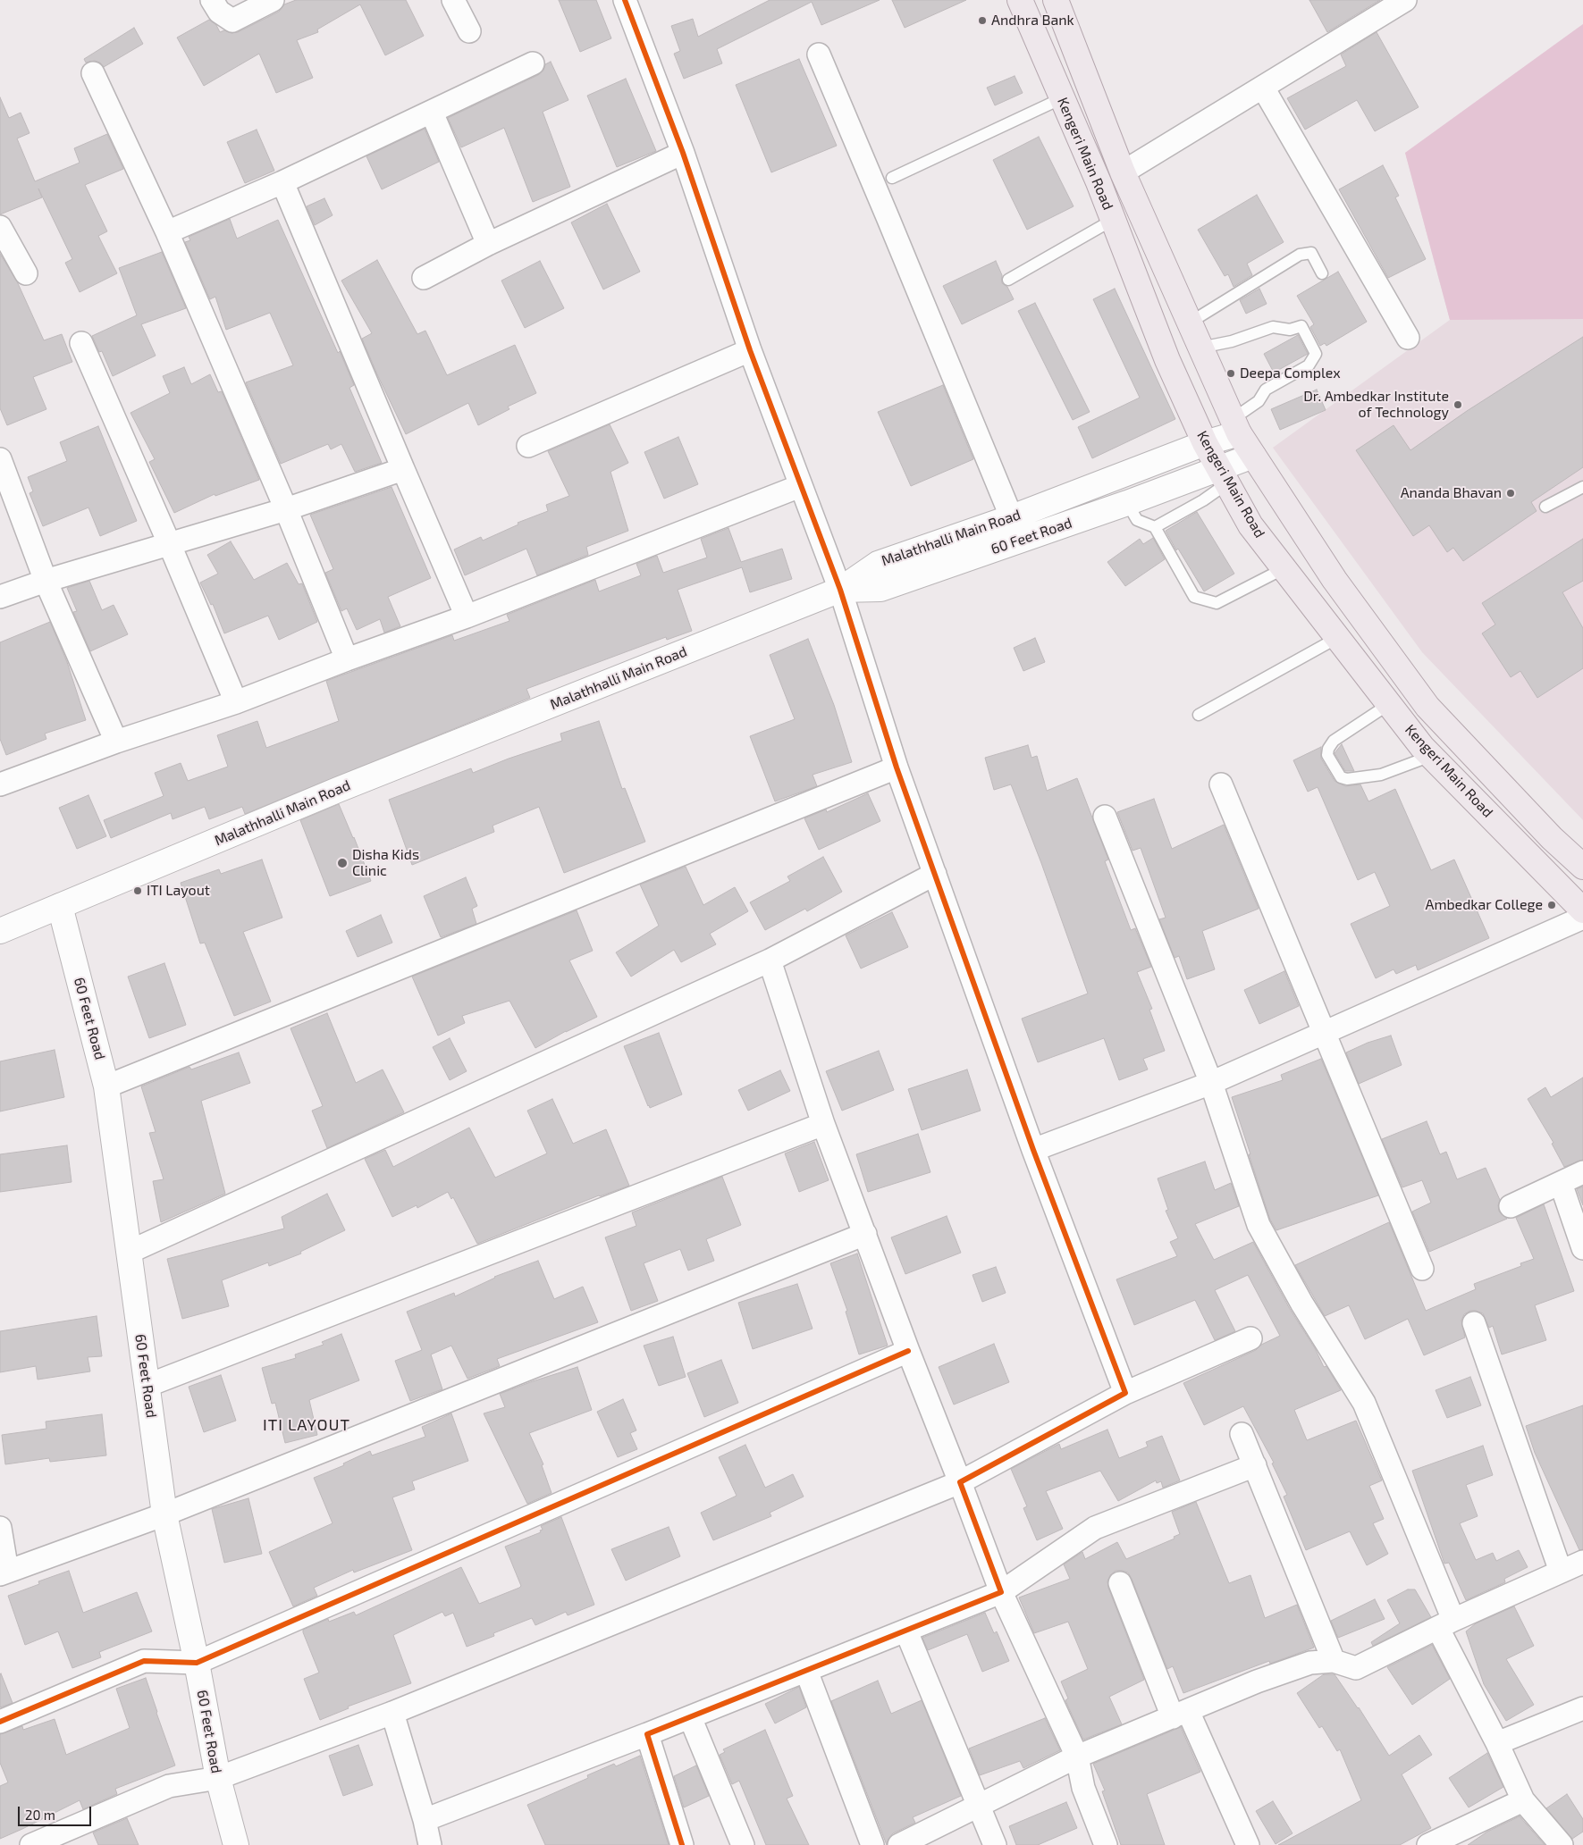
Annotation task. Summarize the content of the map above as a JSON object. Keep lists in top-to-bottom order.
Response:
{
  "streets": {
    "main road": ["Kengeri Main Road", "60 Feet Road", "Malathhalli Main Road"]
  },
  "crossings": [
    ["Kengeri Main Road", "60 Feet Road"],
    ["Kengeri Main Road", "Malathhalli Main Road"],
    ["60 Feet Road", "Malathhalli Main Road"]
  ],
  "districts": ["ITI LAYOUT"],
  "places": [
    "Andhra Bank",
    "Deepa Complex",
    "Dr. Ambedkar Institute of Technology",
    "Ananda Bhavan",
    "Disha Kids Clinic",
    "ITI Layout",
    "Ambedkar College"
  ],
  "scale_bar": "20 m"
}
